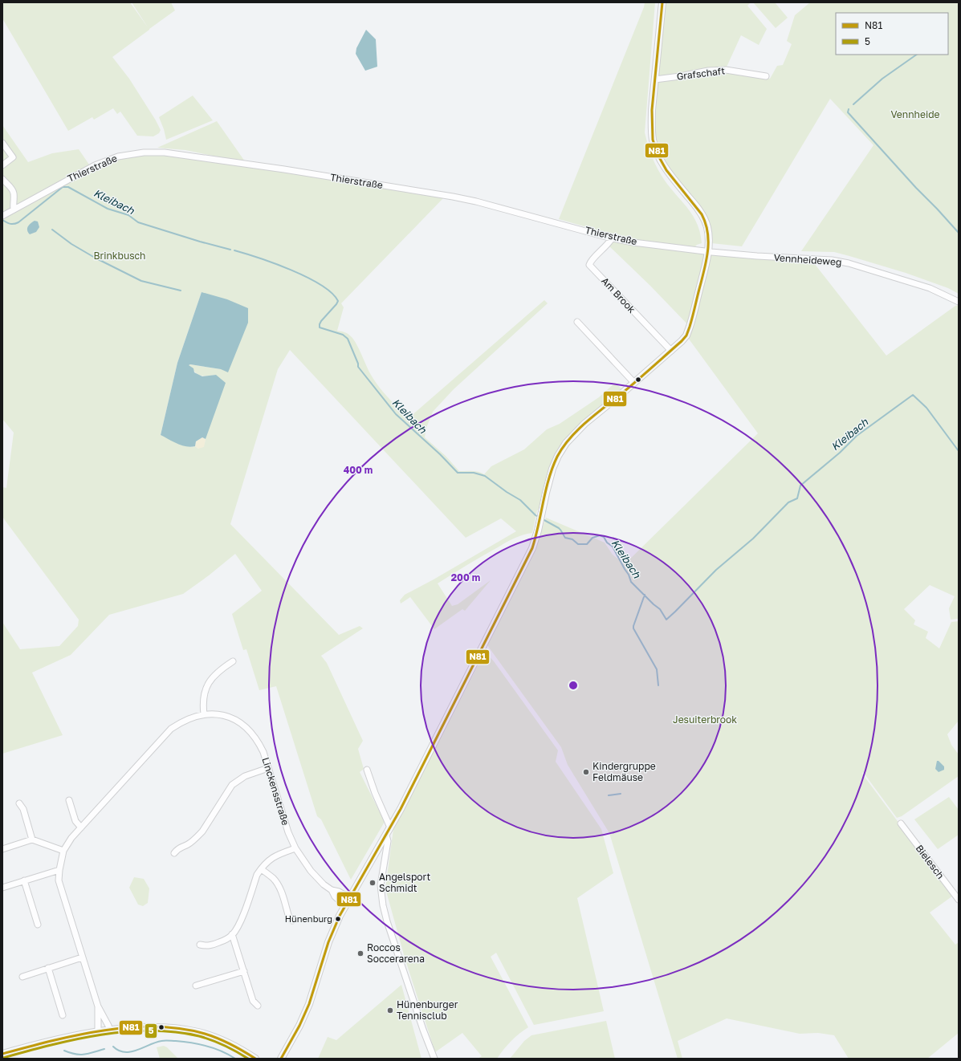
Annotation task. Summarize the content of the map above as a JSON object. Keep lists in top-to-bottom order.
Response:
{
  "streets": {
    "street": [
      "Grafschaft",
      "Thierstraße",
      "Vennheideweg",
      "Am Brook",
      "Linckensstraße",
      "Bielesch"
    ]
  },
  "crossings": [
    ["Thierstraße", "Vennheideweg"],
    ["Thierstraße", "Am Brook"]
  ],
  "water": ["Kleibach"],
  "parks": ["Vennheide", "Brinkbusch", "Jesuiterbrook"],
  "places": [
    "Kindergruppe Feldmäuse",
    "Angelsport Schmidt",
    "Hünenburg",
    "Roccos Soccerarena",
    "Hünenburger Tennisclub"
  ],
  "lines": ["transit line N81", "transit line 5"],
  "legend": ["N81", "5"],
  "rings": ["400 m", "200 m"]
}
